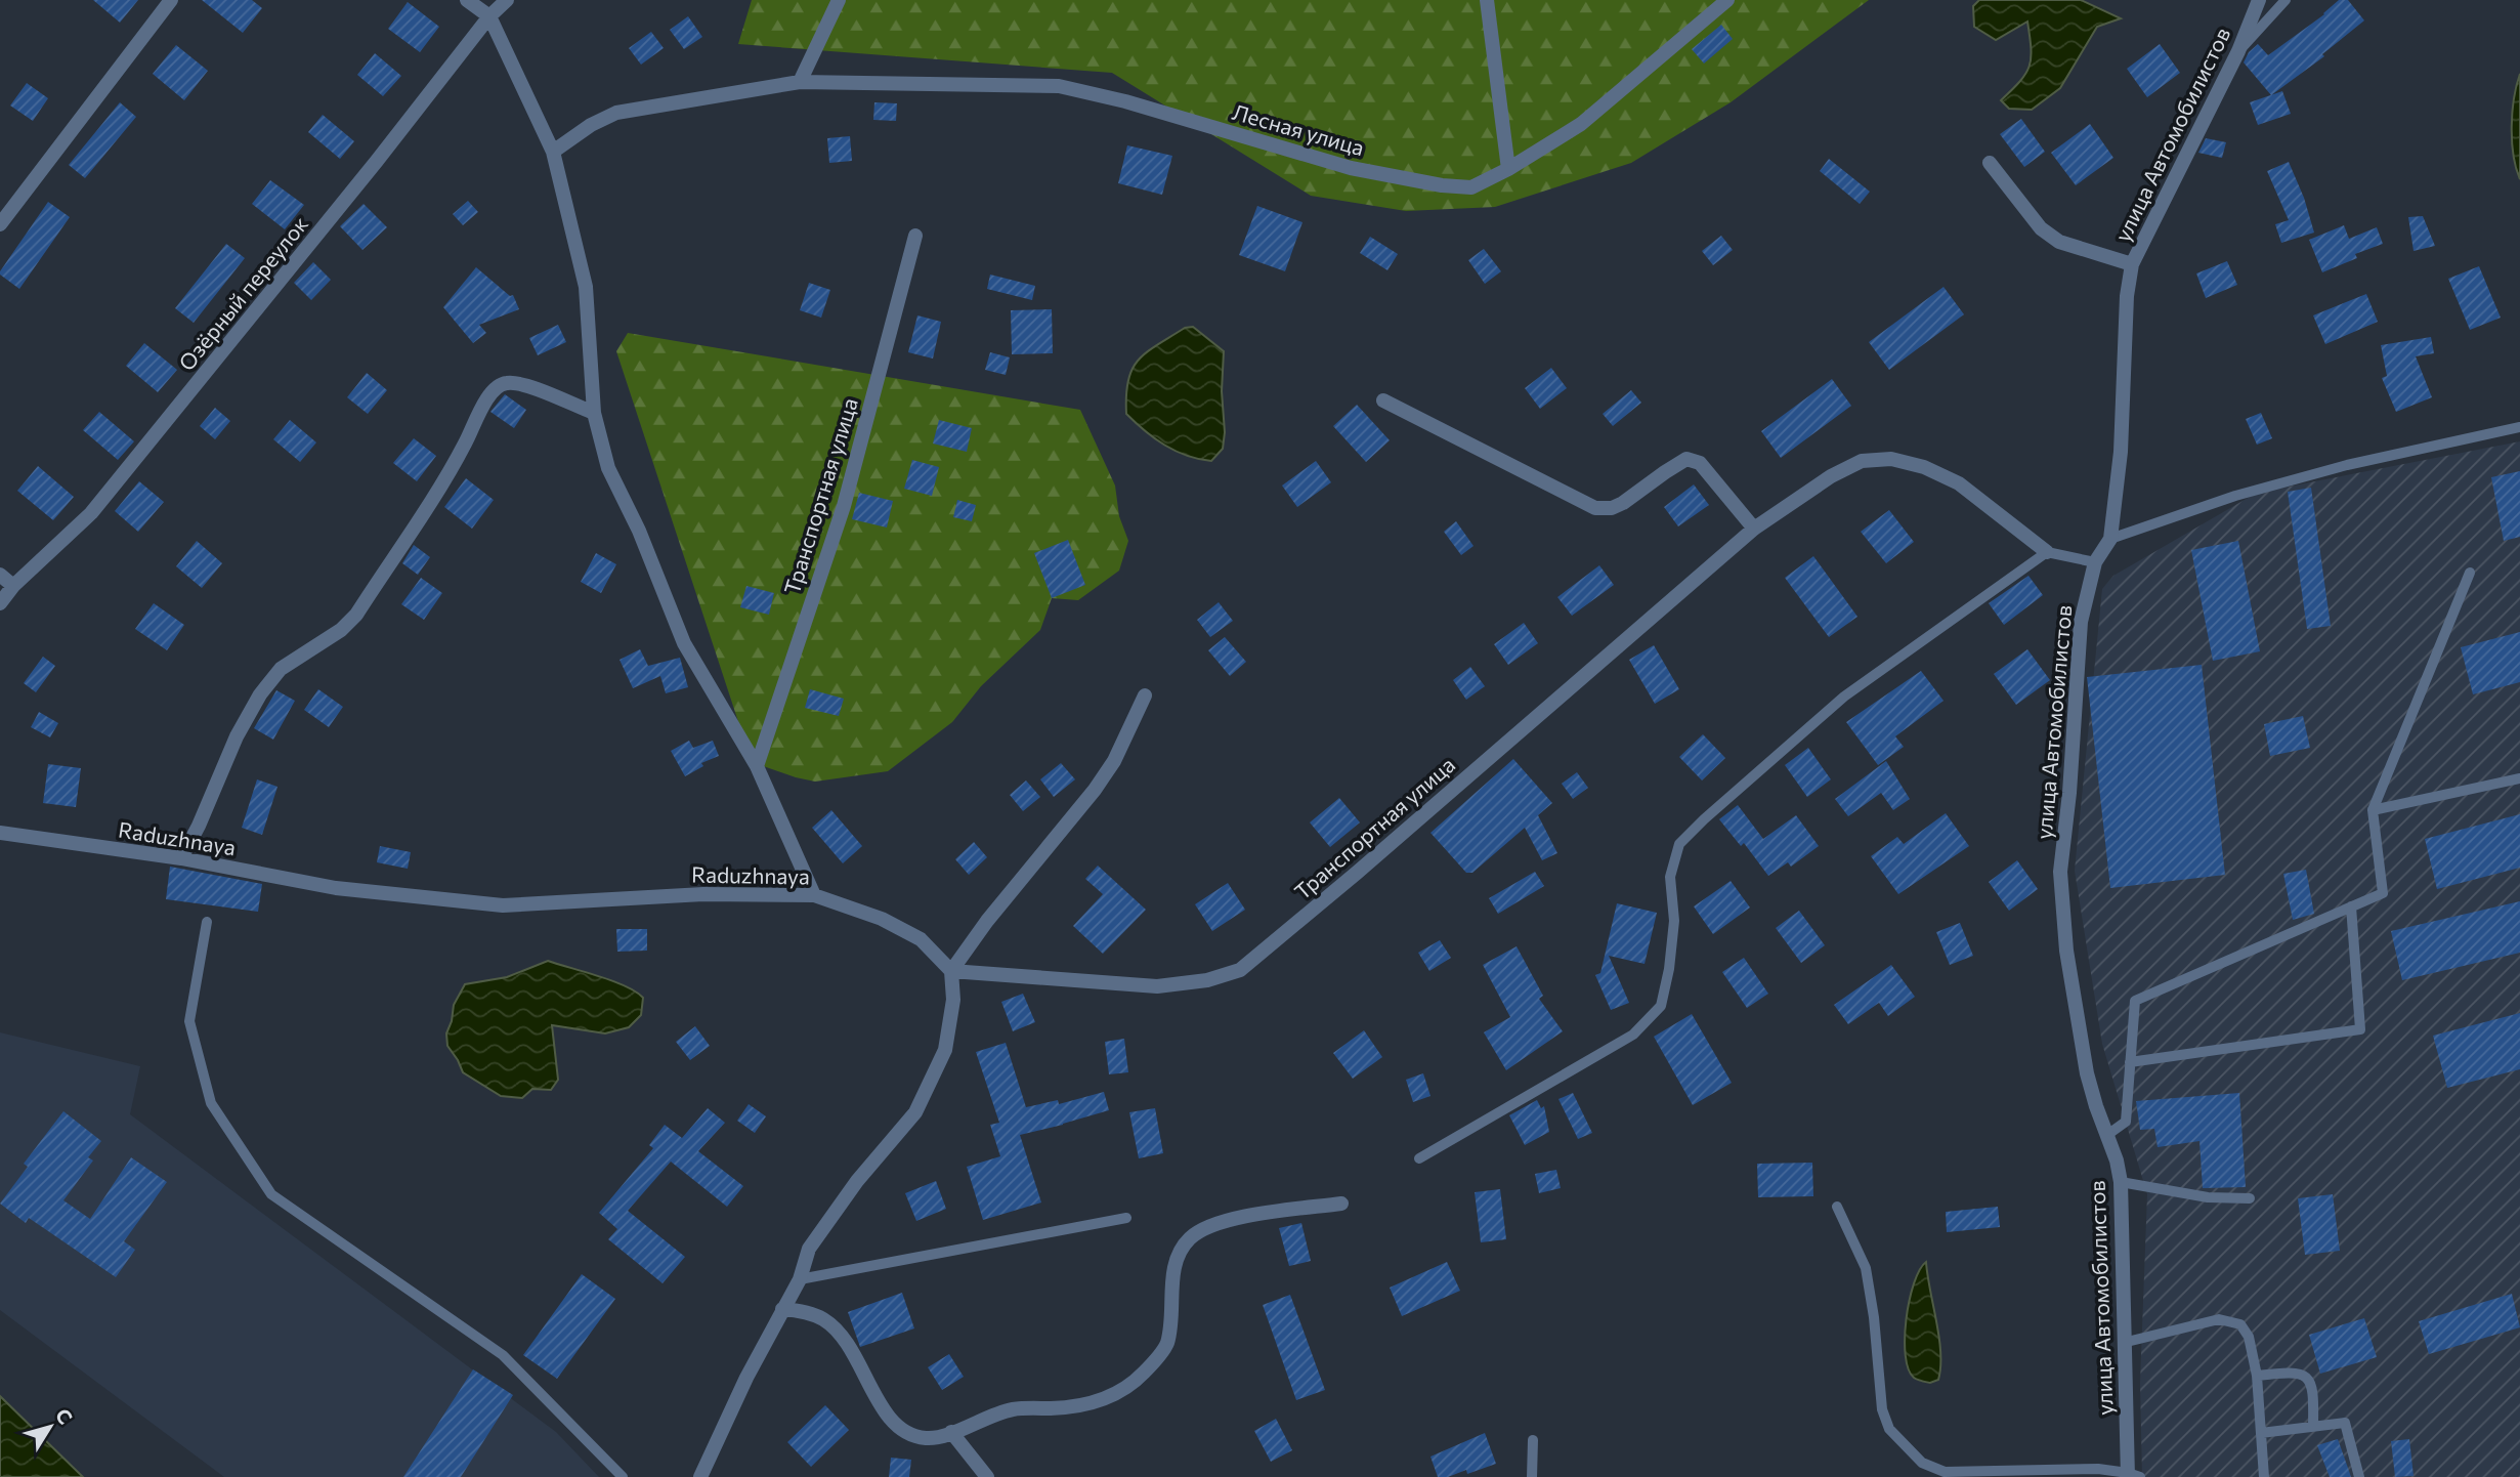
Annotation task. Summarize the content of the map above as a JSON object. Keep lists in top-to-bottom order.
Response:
{
  "streets": {
    "street": [
      "Лесная улица",
      "улица Автомобилистов",
      "Озёрный переулок",
      "Транспортная улица",
      "Raduzhnaya"
    ]
  },
  "crossings": [
    ["Транспортная улица", "Raduzhnaya"]
  ],
  "north": "top right"
}
